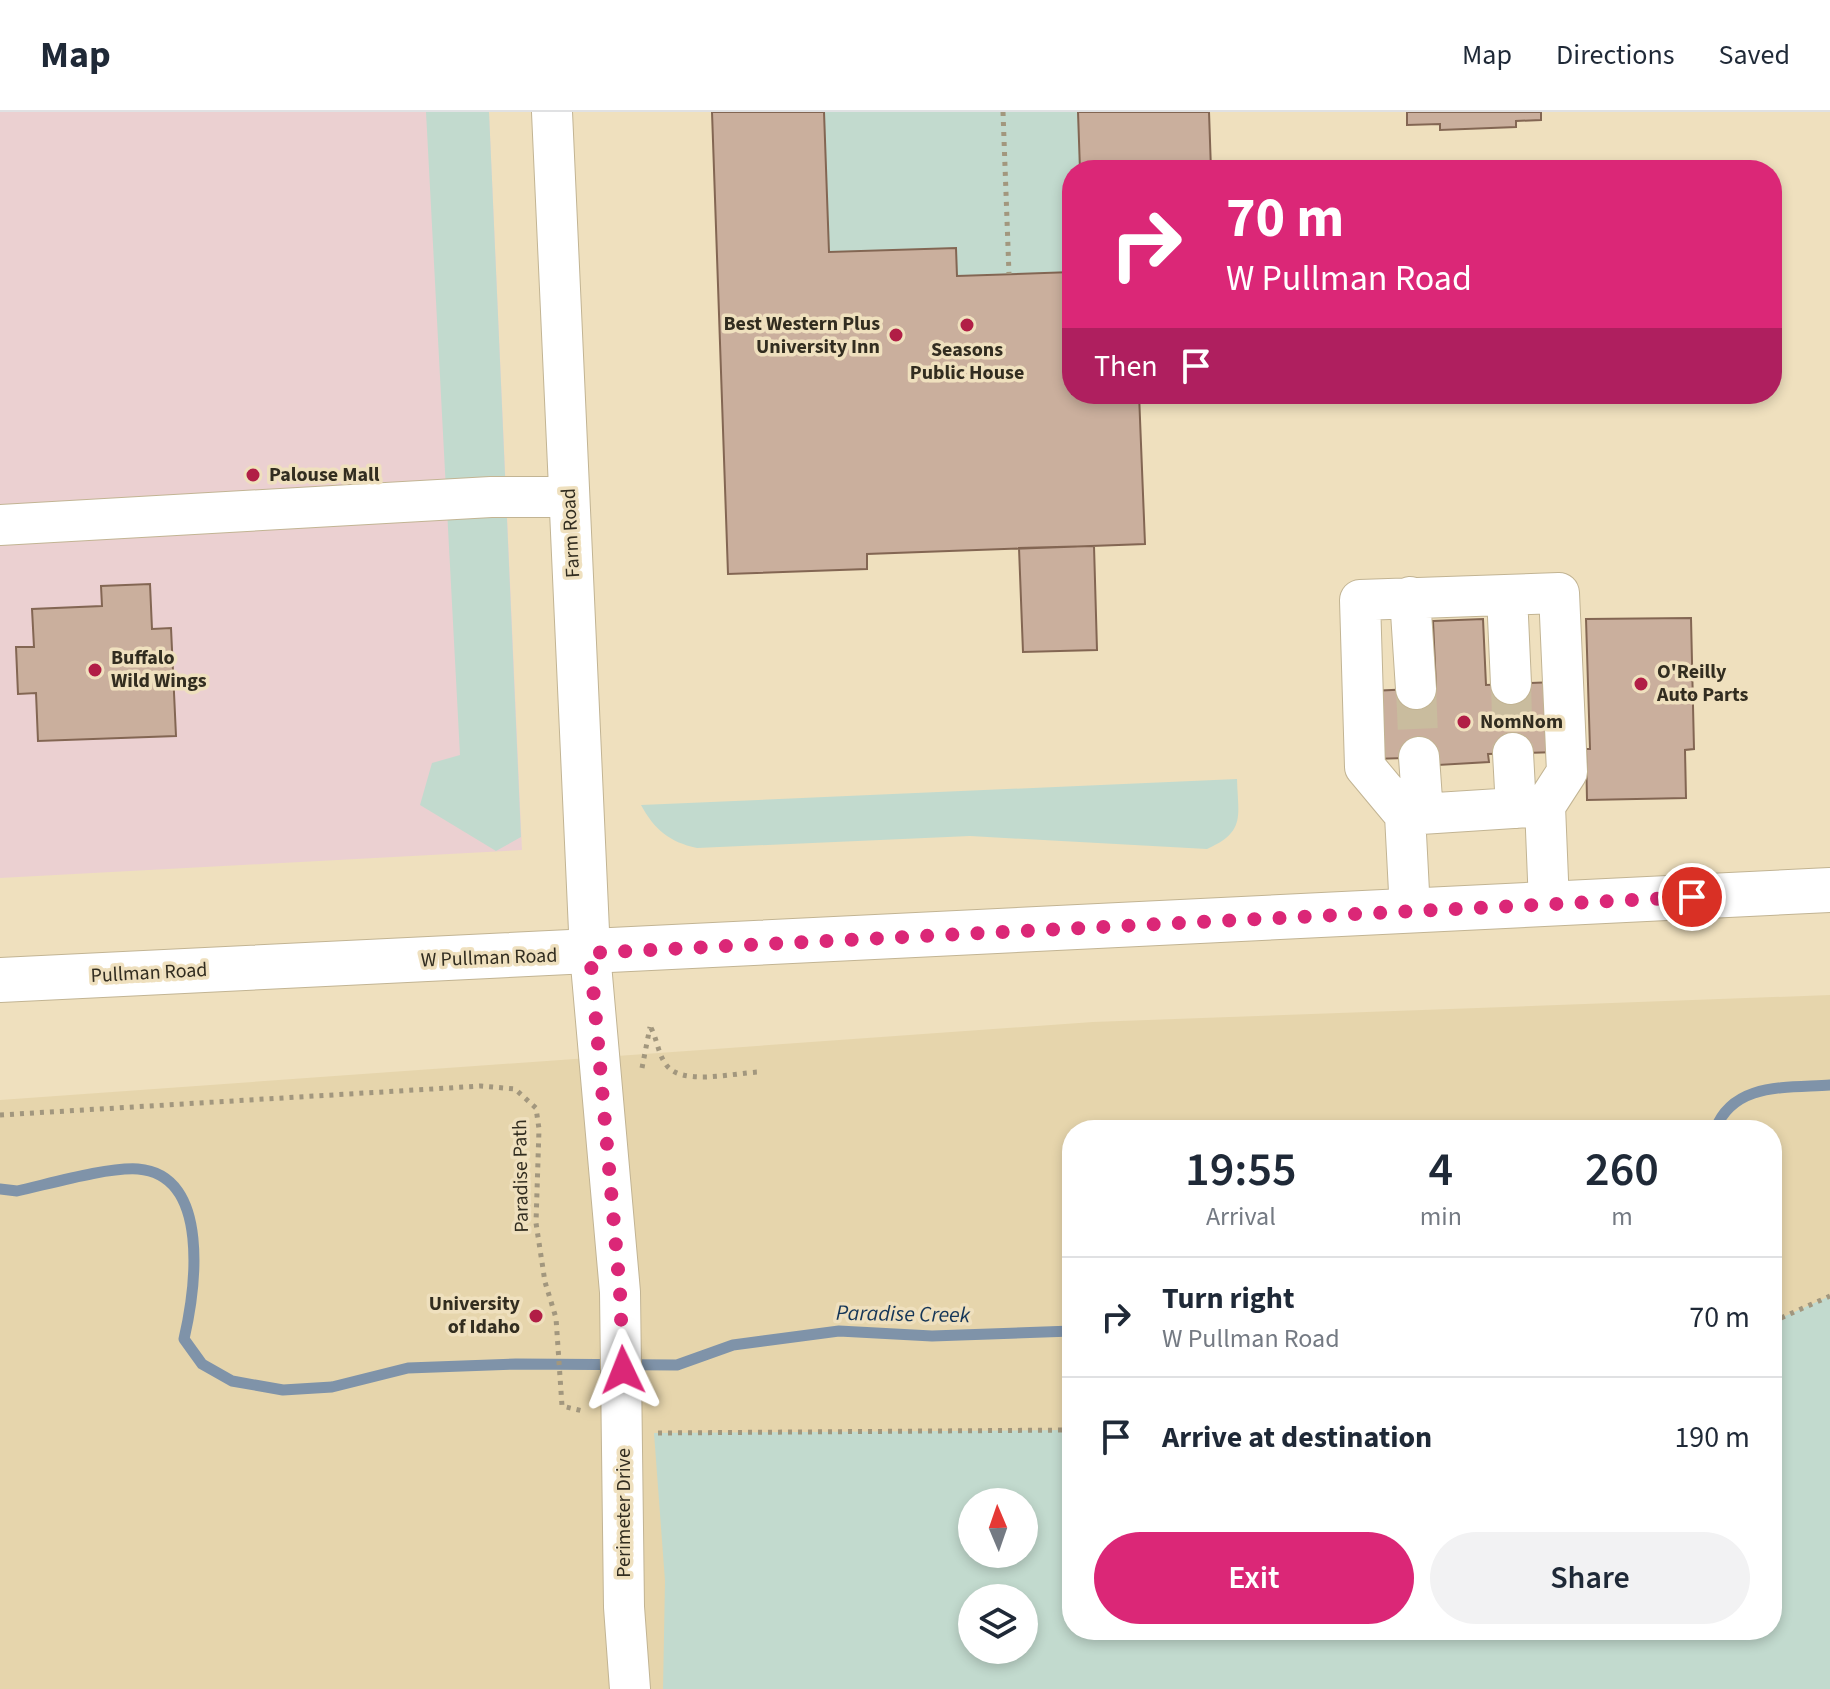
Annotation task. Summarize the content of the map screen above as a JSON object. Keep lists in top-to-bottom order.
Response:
{
  "streets": {
    "main road": ["W Pullman Road", "Pullman Road"],
    "street": ["Farm Road", "Perimeter Drive"],
    "path": ["Paradise Path"]
  },
  "crossings": [
    ["Farm Road", "W Pullman Road"],
    ["Farm Road", "Perimeter Drive"],
    ["W Pullman Road", "Pullman Road"],
    ["W Pullman Road", "Perimeter Drive"]
  ],
  "water": ["Paradise Creek"],
  "places": [
    "Seasons Public House",
    "Best Western Plus University Inn",
    "Palouse Mall",
    "Buffalo Wild Wings",
    "O'Reilly Auto Parts",
    "NomNom",
    "University of Idaho"
  ],
  "north": "top",
  "page": {
    "header": "Map",
    "nav": ["Map", "Directions", "Saved"],
    "turn": ["70 m", "W Pullman Road"],
    "then": "Then",
    "eta": [
      "19:55",
      "Arrival",
      "4",
      "min",
      "260",
      "m"
    ],
    "list": [
      {
        "name": "Turn right",
        "note": "W Pullman Road",
        "value": "70 m"
      },
      {
        "name": "Arrive at destination",
        "value": "190 m"
      }
    ],
    "buttons": ["Exit", "Share"]
  }
}
